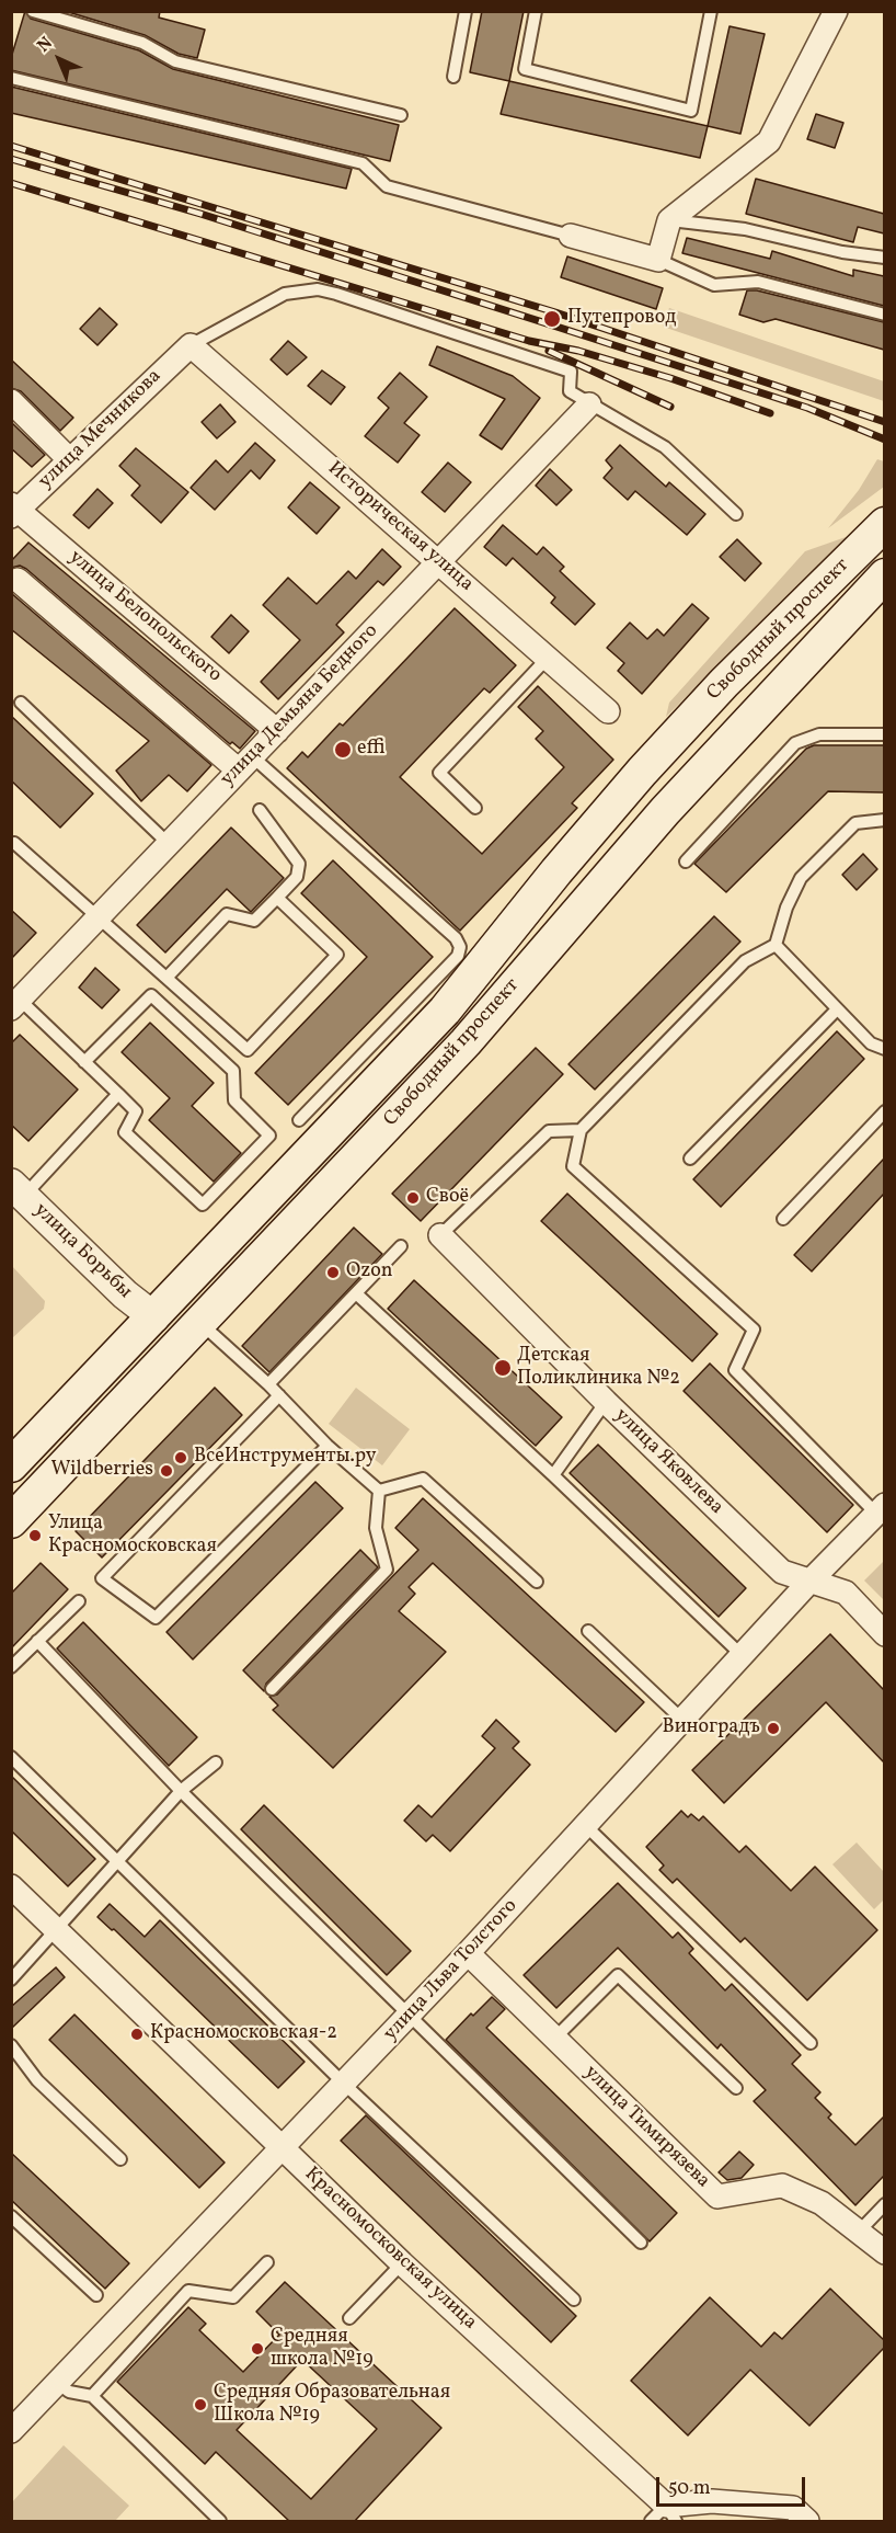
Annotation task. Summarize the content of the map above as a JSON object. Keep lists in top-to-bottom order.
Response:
{
  "streets": {
    "main road": ["Свободный проспект"],
    "street": [
      "улица Мечникова",
      "Историческая улица",
      "улица Белопольского",
      "улица Демьяна Бедного",
      "улица Борьбы",
      "улица Яковлева",
      "улица Льва Толстого",
      "улица Тимирязева",
      "Красномосковская улица"
    ]
  },
  "crossings": [
    ["улица Мечникова", "Историческая улица"],
    ["улица Мечникова", "улица Белопольского"],
    ["Историческая улица", "улица Демьяна Бедного"],
    ["улица Белопольского", "улица Демьяна Бедного"],
    ["Свободный проспект", "улица Борьбы"],
    ["улица Яковлева", "улица Льва Толстого"],
    ["улица Льва Толстого", "улица Тимирязева"],
    ["улица Льва Толстого", "Красномосковская улица"]
  ],
  "places": [
    "Путепровод",
    "effi",
    "Своё",
    "Ozon",
    "Детская Поликлиника №2",
    "ВсеИнструменты.ру",
    "Wildberries",
    "Улица Красномосковская",
    "Виноградъ",
    "Красномосковская-2",
    "Средняя школа №19",
    "Средняя Образовательная Школа №19"
  ],
  "scale_bar": "50 m",
  "north": "top left"
}
